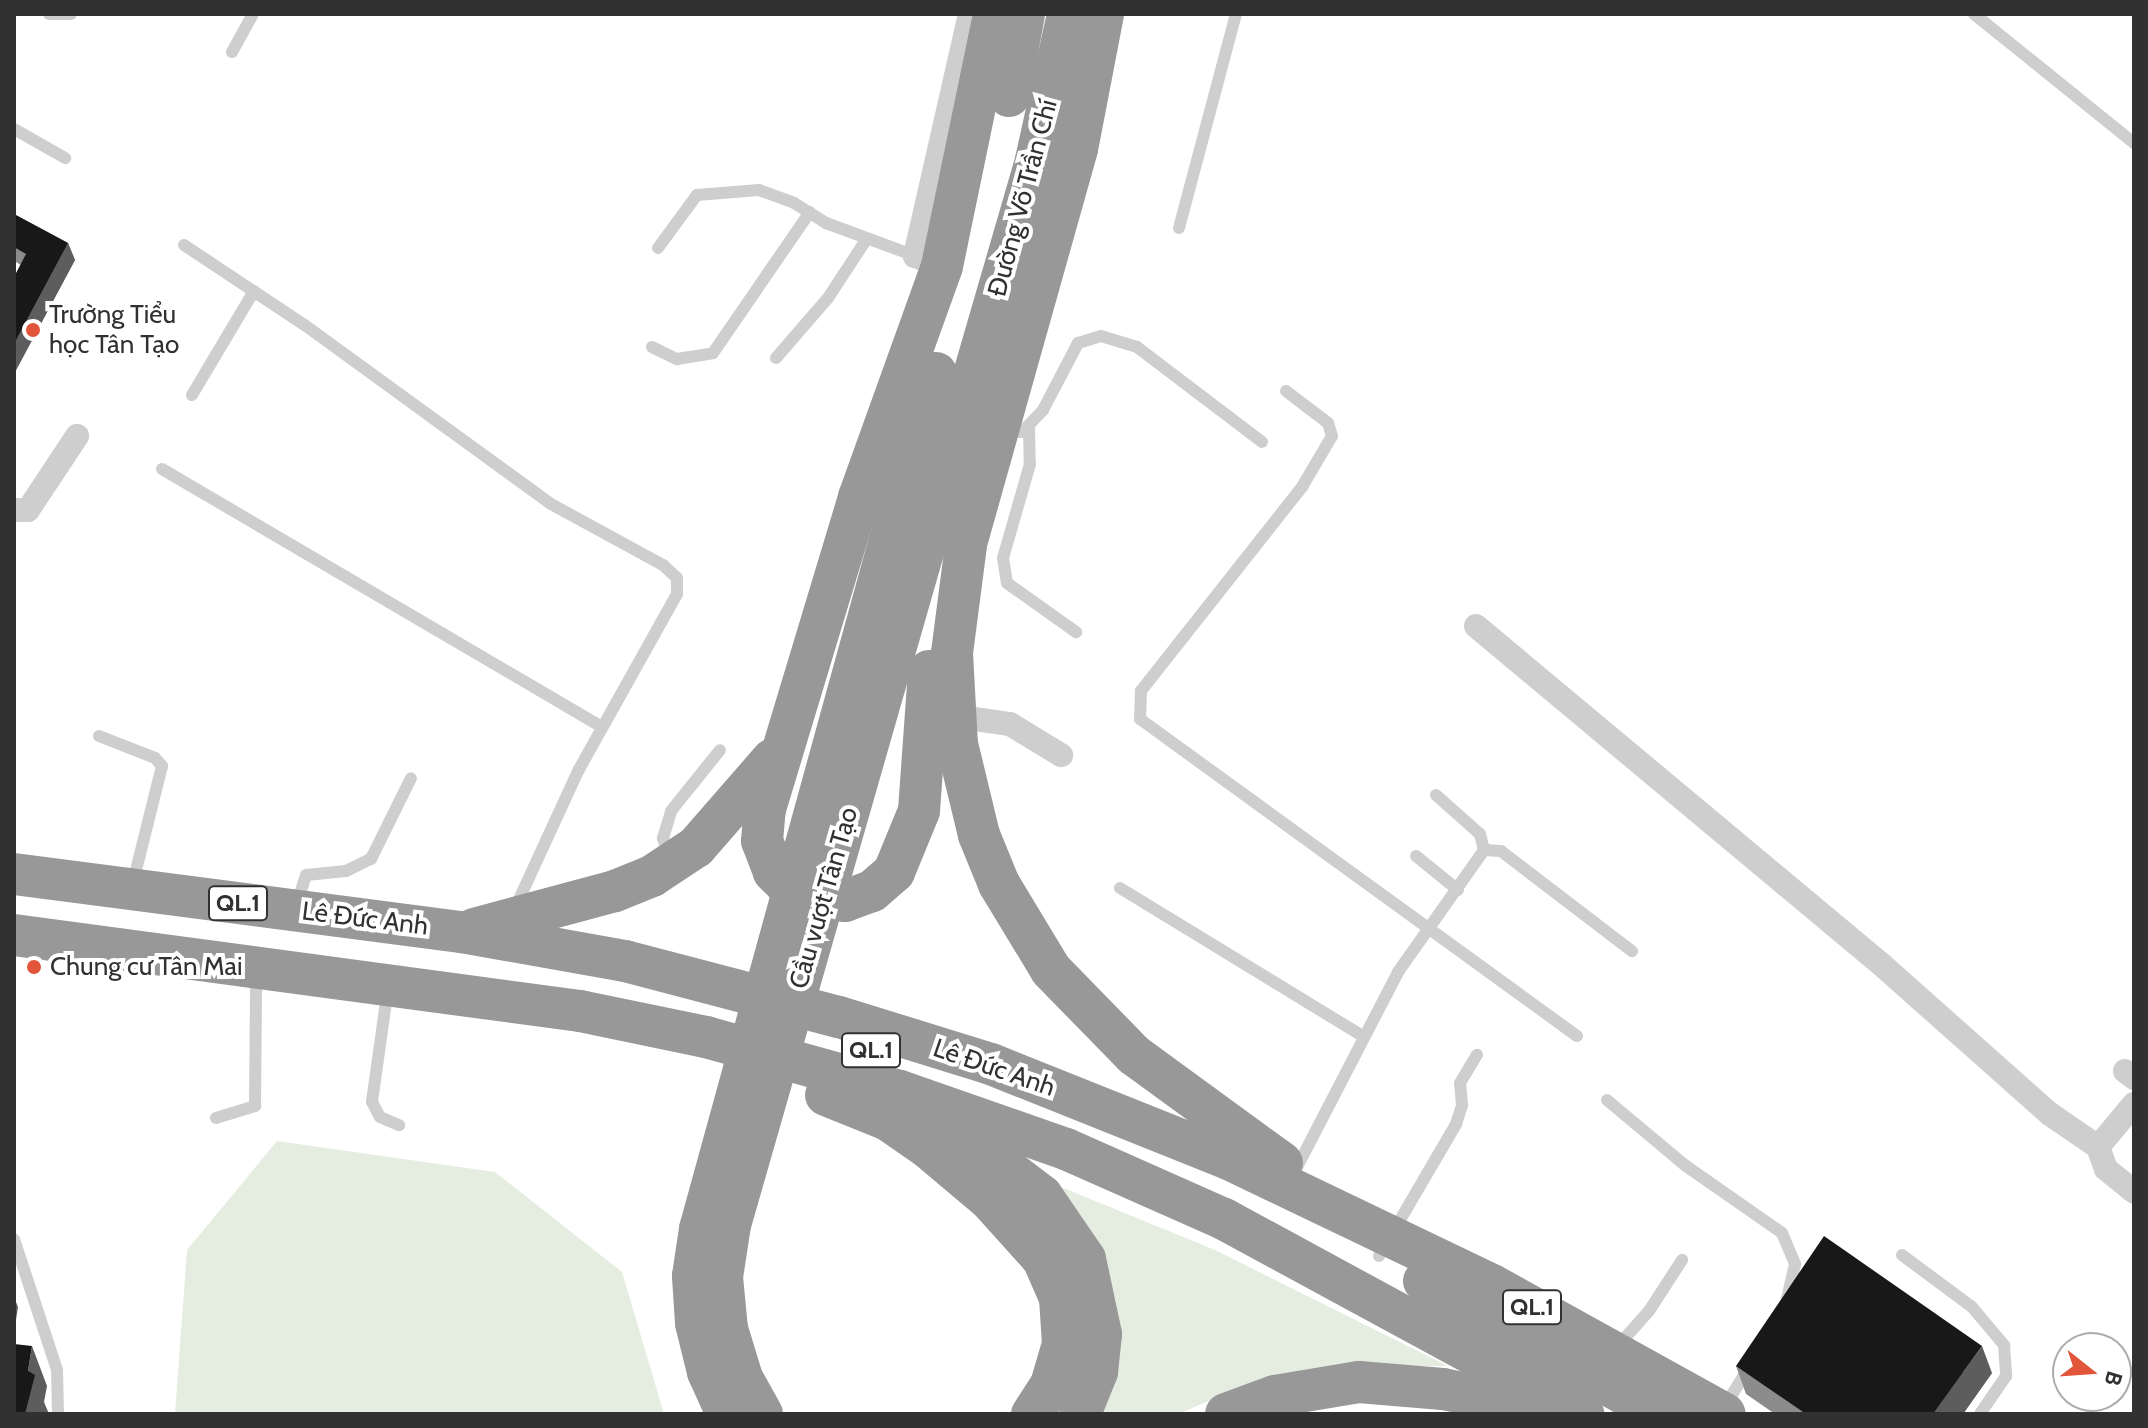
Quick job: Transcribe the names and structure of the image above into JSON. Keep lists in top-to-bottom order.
{
  "streets": {
    "highway": [
      "Đường Võ Trần Chí",
      "Cầu vượt Tân Tạo",
      "QL.1",
      "Lê Đức Anh"
    ]
  },
  "crossings": [
    ["Đường Võ Trần Chí", "Cầu vượt Tân Tạo"]
  ],
  "places": ["Trường Tiểu học Tân Tạo", "Chung cư Tân Mai"],
  "north": "right"
}
